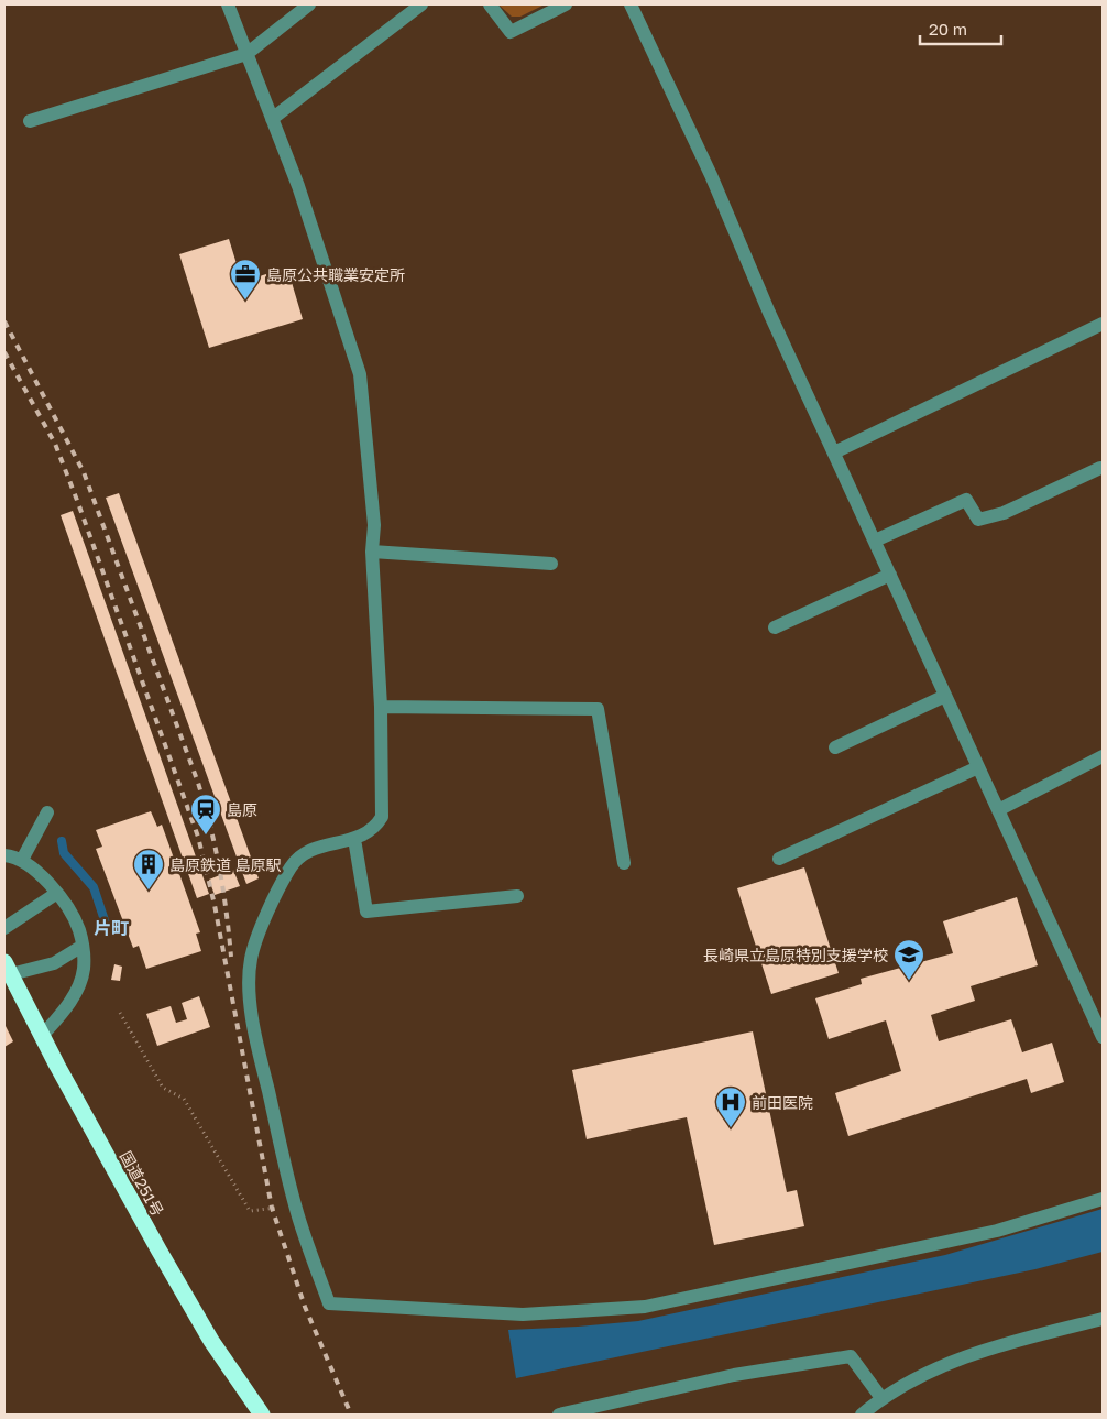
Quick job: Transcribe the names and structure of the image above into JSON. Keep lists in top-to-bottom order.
{
  "streets": {
    "highway": ["国道251号"]
  },
  "districts": ["片町"],
  "places": {
    "office": ["島原公共職業安定所"],
    "station": ["島原"],
    "building": ["島原鉄道 島原駅"],
    "school or university": ["長崎県立島原特別支援学校"],
    "hospital": ["前田医院"]
  },
  "scale_bar": "20 m"
}
